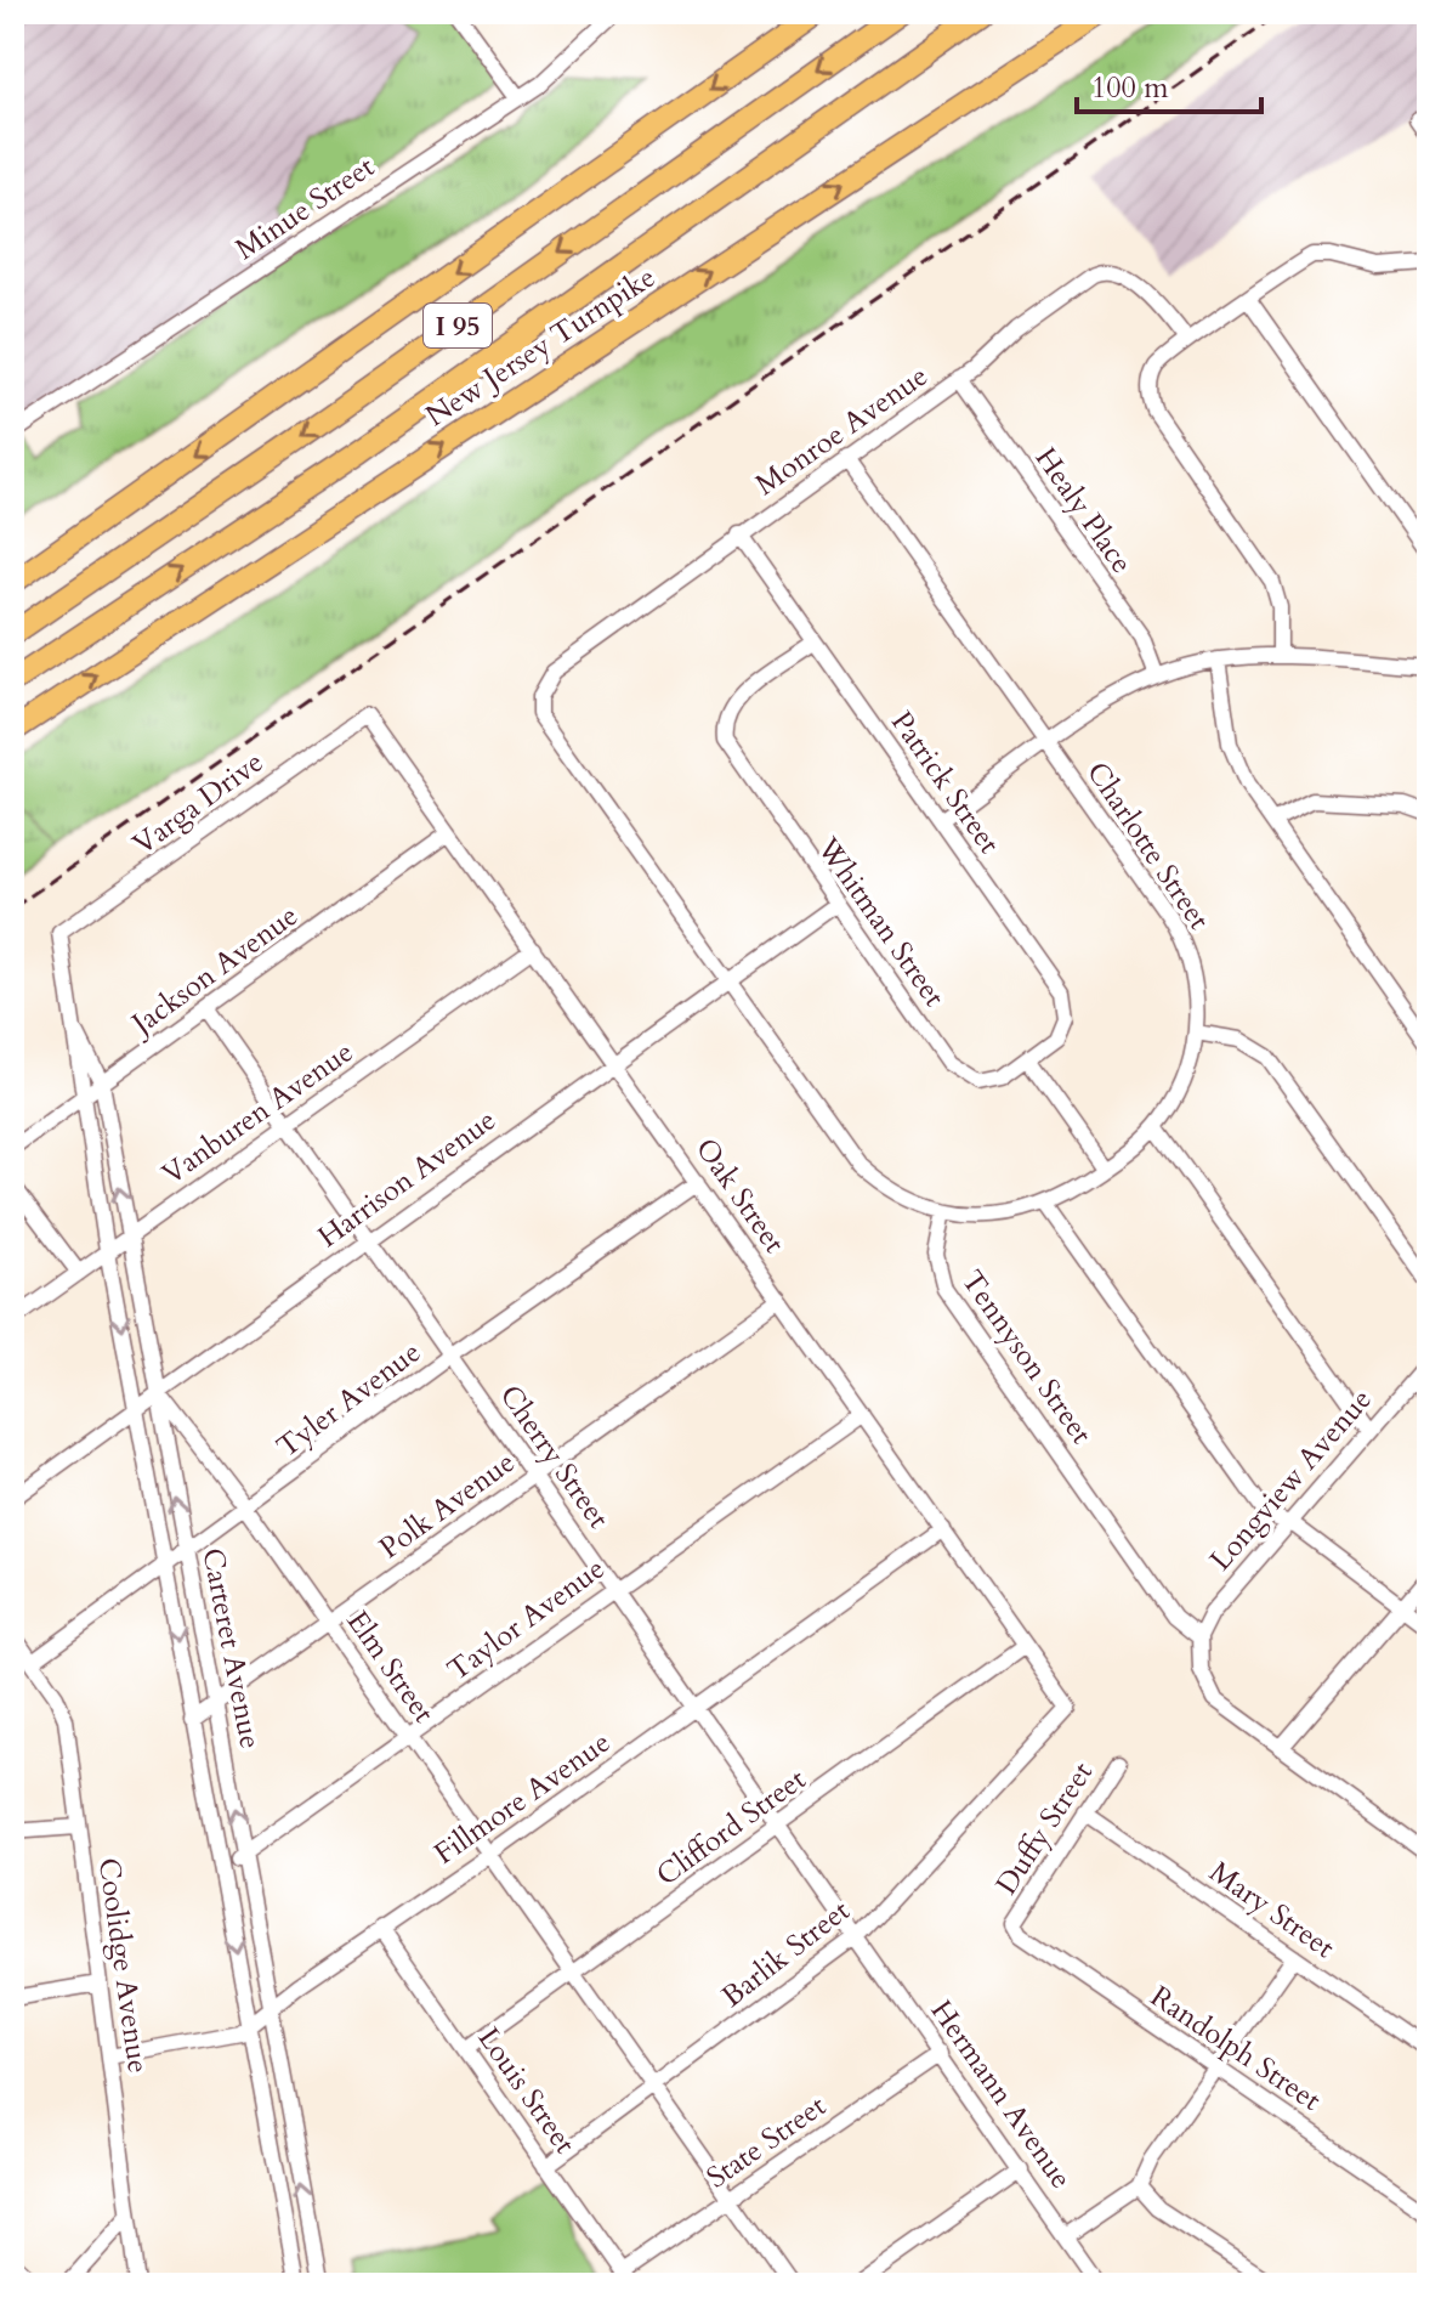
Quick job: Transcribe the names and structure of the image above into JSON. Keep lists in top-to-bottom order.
{
  "streets": {
    "highway": ["I 95", "New Jersey Turnpike"],
    "street": [
      "Minue Street",
      "Monroe Avenue",
      "Healy Place",
      "Patrick Street",
      "Varga Drive",
      "Charlotte Street",
      "Whitman Street",
      "Jackson Avenue",
      "Vanburen Avenue",
      "Harrison Avenue",
      "Oak Street",
      "Tennyson Street",
      "Tyler Avenue",
      "Cherry Street",
      "Longview Avenue",
      "Polk Avenue",
      "Taylor Avenue",
      "Carteret Avenue",
      "Elm Street",
      "Fillmore Avenue",
      "Clifford Street",
      "Duffy Street",
      "Mary Street",
      "Barlik Street",
      "Coolidge Avenue",
      "Randolph Street",
      "Louis Street",
      "Hermann Avenue",
      "State Street"
    ]
  },
  "crossings": [
    ["Monroe Avenue", "Healy Place"],
    ["Monroe Avenue", "Patrick Street"],
    ["Monroe Avenue", "Charlotte Street"],
    ["Monroe Avenue", "Harrison Avenue"],
    ["Patrick Street", "Whitman Street"],
    ["Varga Drive", "Oak Street"],
    ["Varga Drive", "Carteret Avenue"],
    ["Whitman Street", "Harrison Avenue"],
    ["Jackson Avenue", "Oak Street"],
    ["Jackson Avenue", "Cherry Street"],
    ["Jackson Avenue", "Carteret Avenue"],
    ["Vanburen Avenue", "Oak Street"],
    ["Vanburen Avenue", "Cherry Street"],
    ["Vanburen Avenue", "Carteret Avenue"],
    ["Harrison Avenue", "Oak Street"],
    ["Harrison Avenue", "Cherry Street"],
    ["Harrison Avenue", "Carteret Avenue"],
    ["Harrison Avenue", "Elm Street"],
    ["Oak Street", "Tyler Avenue"],
    ["Oak Street", "Polk Avenue"],
    ["Oak Street", "Taylor Avenue"],
    ["Oak Street", "Fillmore Avenue"],
    ["Oak Street", "Clifford Street"],
    ["Oak Street", "Barlik Street"],
    ["Tennyson Street", "Longview Avenue"],
    ["Tyler Avenue", "Cherry Street"],
    ["Tyler Avenue", "Carteret Avenue"],
    ["Tyler Avenue", "Elm Street"],
    ["Tyler Avenue", "Coolidge Avenue"],
    ["Cherry Street", "Polk Avenue"],
    ["Cherry Street", "Taylor Avenue"],
    ["Cherry Street", "Fillmore Avenue"],
    ["Cherry Street", "Clifford Street"],
    ["Cherry Street", "Barlik Street"],
    ["Cherry Street", "Hermann Avenue"],
    ["Polk Avenue", "Carteret Avenue"],
    ["Polk Avenue", "Elm Street"],
    ["Taylor Avenue", "Carteret Avenue"],
    ["Taylor Avenue", "Elm Street"],
    ["Carteret Avenue", "Elm Street"],
    ["Carteret Avenue", "Fillmore Avenue"],
    ["Elm Street", "Fillmore Avenue"],
    ["Elm Street", "Clifford Street"],
    ["Elm Street", "Barlik Street"],
    ["Elm Street", "State Street"],
    ["Fillmore Avenue", "Coolidge Avenue"],
    ["Fillmore Avenue", "Louis Street"],
    ["Clifford Street", "Louis Street"],
    ["Duffy Street", "Mary Street"],
    ["Duffy Street", "Randolph Street"],
    ["Barlik Street", "Louis Street"],
    ["Barlik Street", "Hermann Avenue"],
    ["Louis Street", "State Street"],
    ["Hermann Avenue", "State Street"]
  ],
  "scale_bar": "100 m"
}
